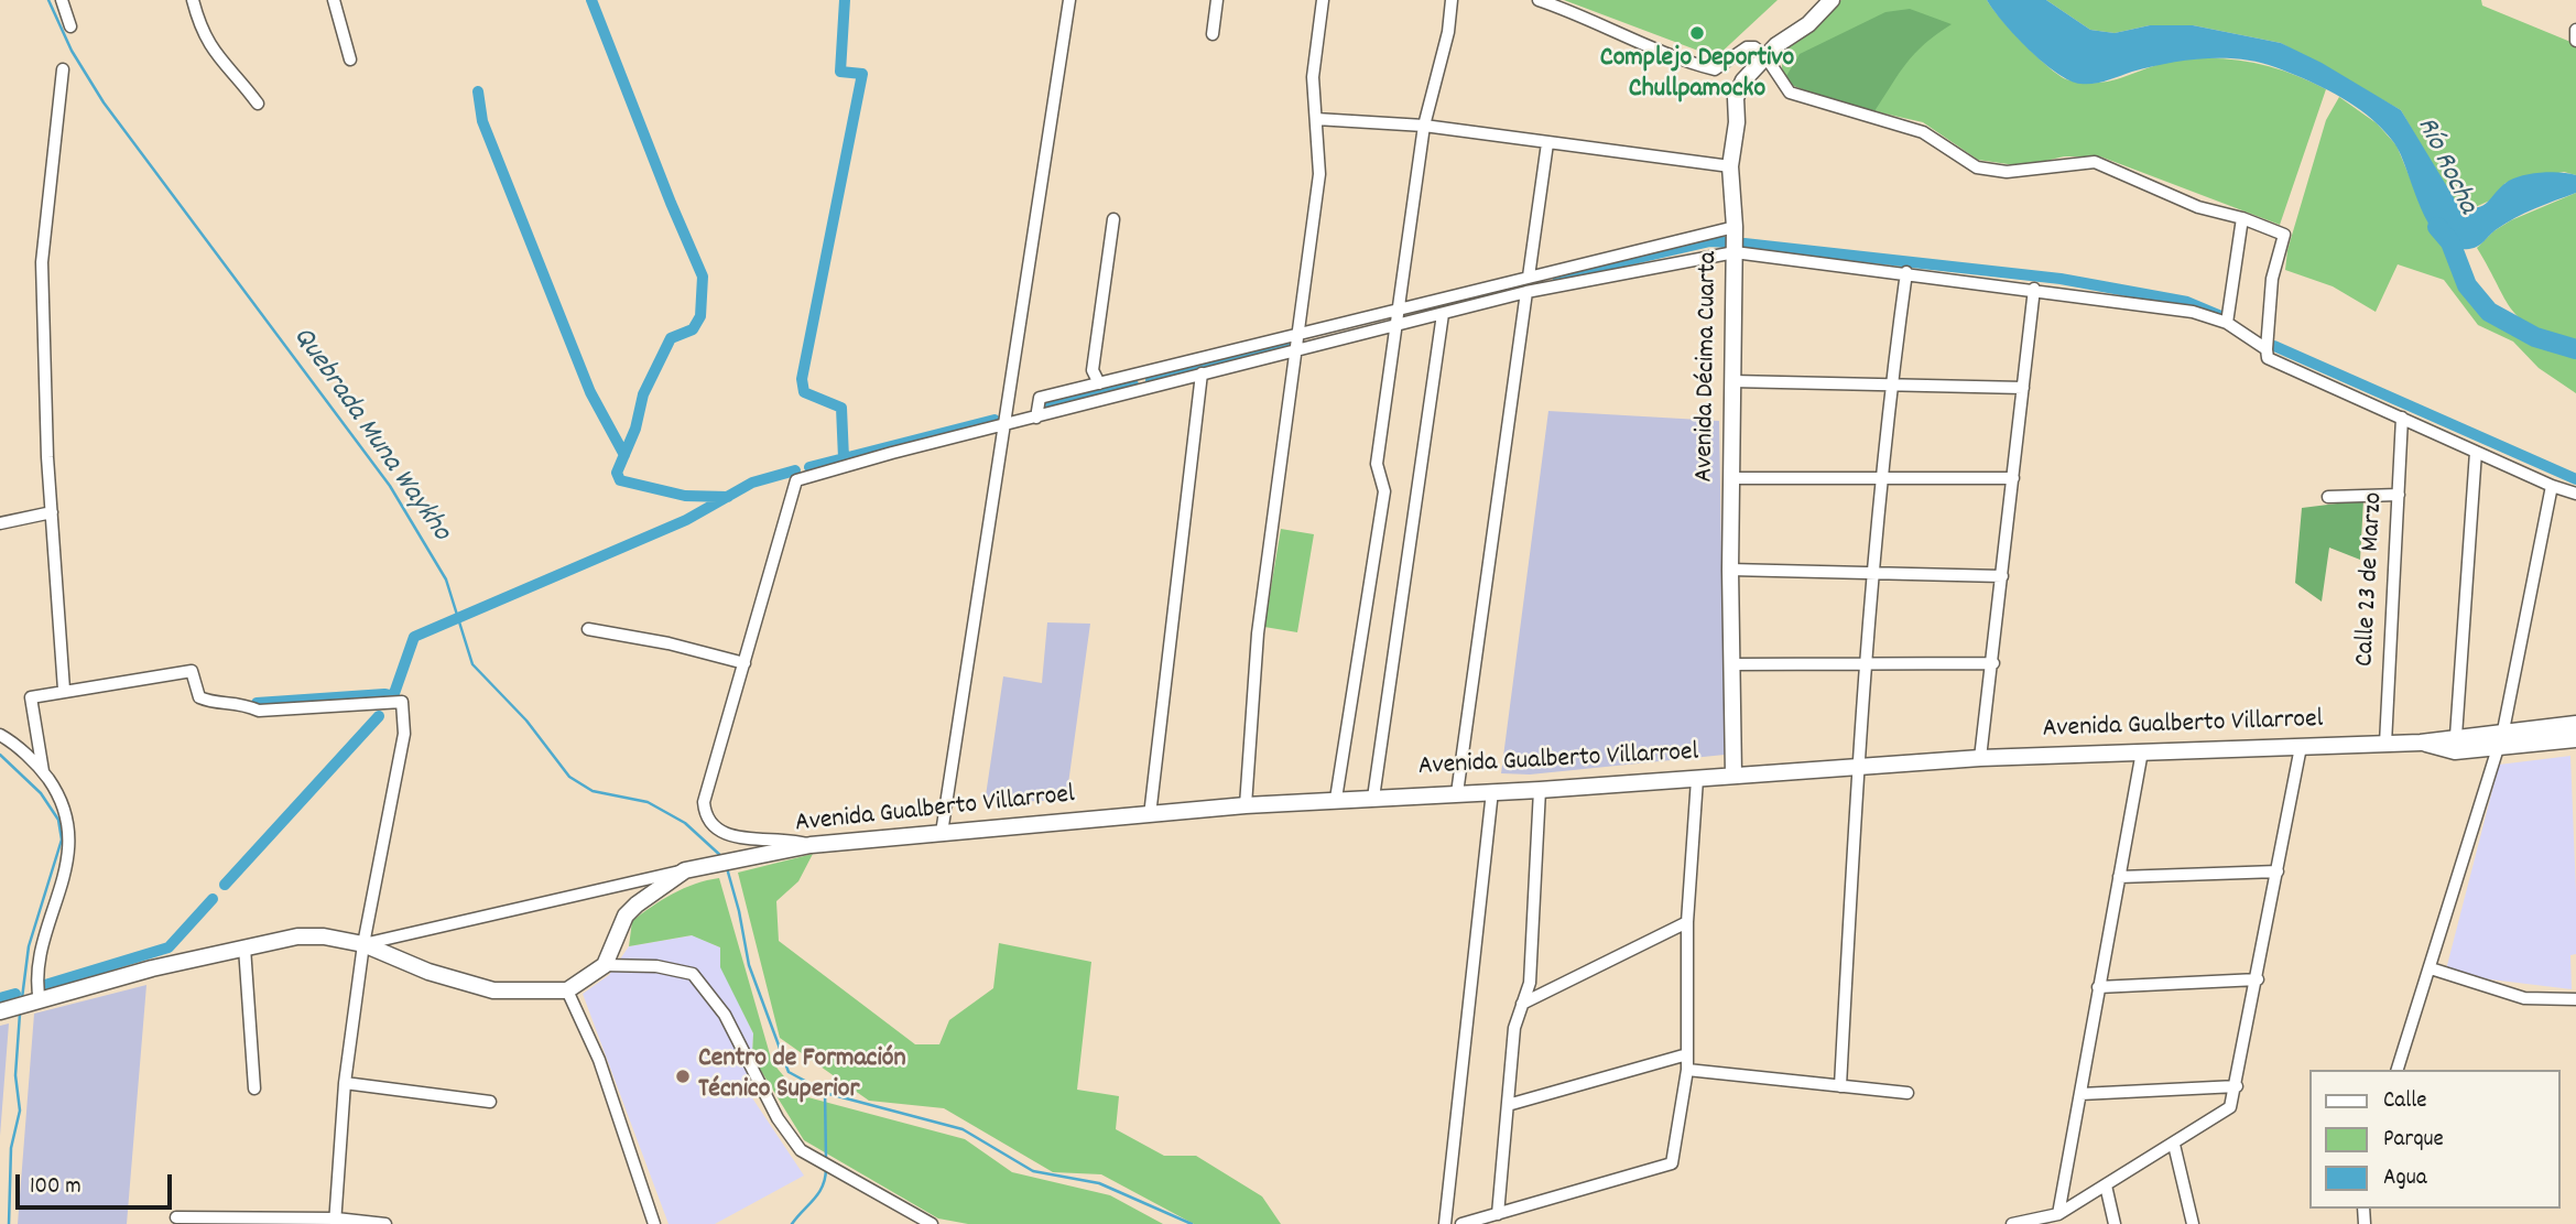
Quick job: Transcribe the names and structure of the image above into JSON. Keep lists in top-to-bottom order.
{
  "streets": {
    "main road": ["Avenida Décima Cuarta", "Avenida Gualberto Villarroel"],
    "street": ["Calle 23 de Marzo"]
  },
  "crossings": [
    ["Avenida Décima Cuarta", "Avenida Gualberto Villarroel"],
    ["Calle 23 de Marzo", "Avenida Gualberto Villarroel"]
  ],
  "water": ["Río Rocha", "Quebrada Muna Waykho"],
  "places": ["Complejo Deportivo Chullpamocko", "Centro de Formación Técnico Superior"],
  "legend": ["Calle", "Parque", "Agua"],
  "scale_bar": "100 m"
}
